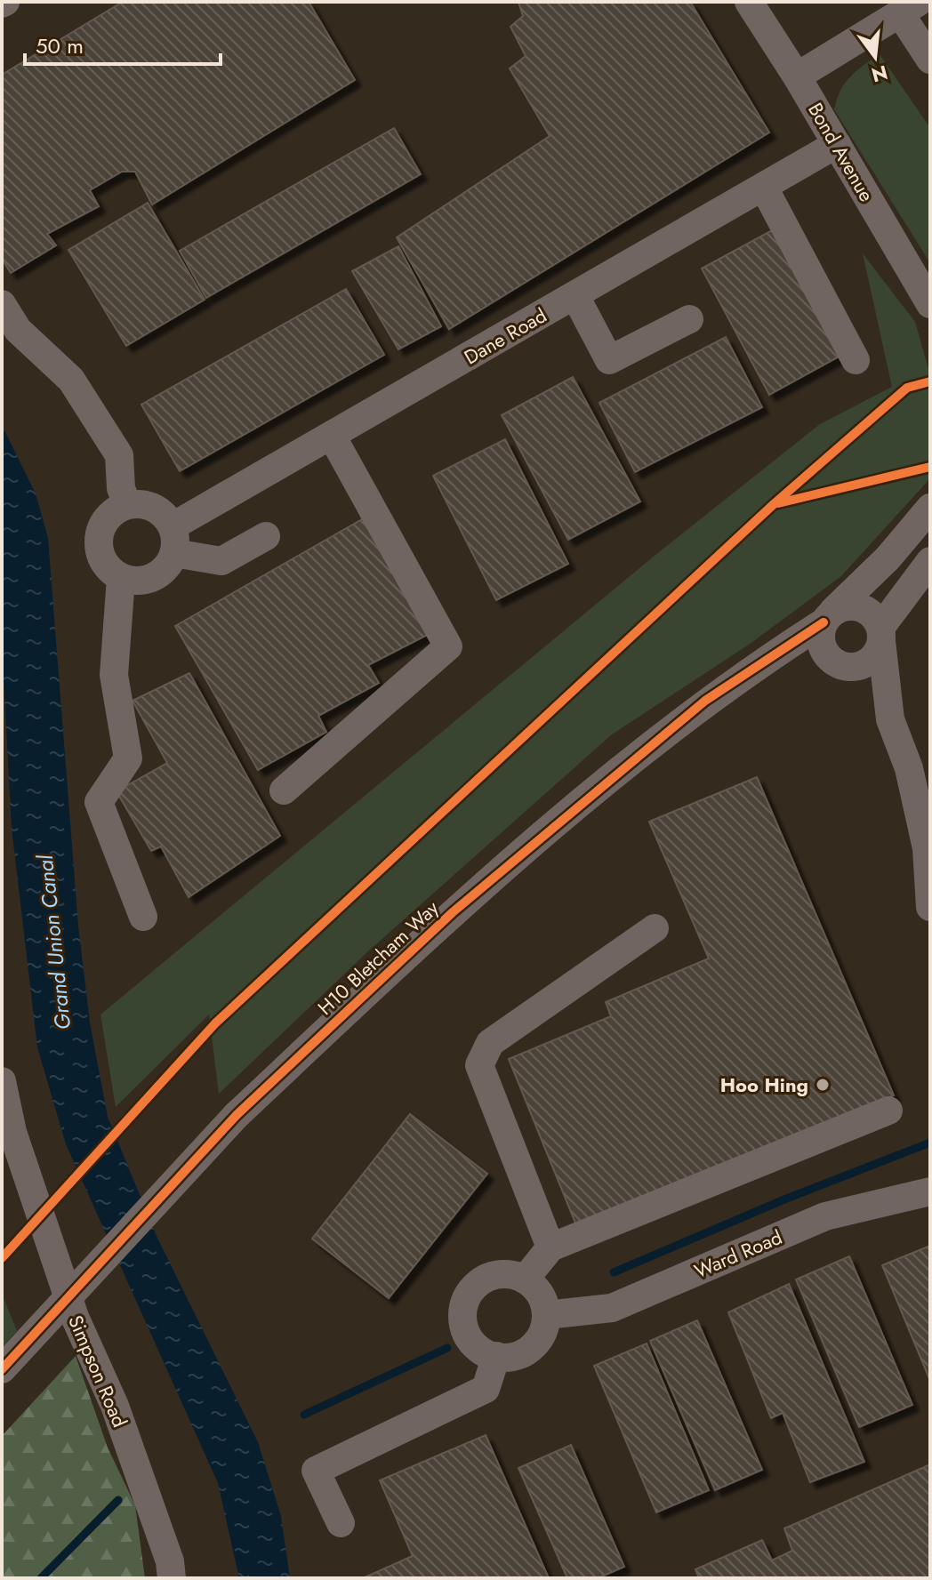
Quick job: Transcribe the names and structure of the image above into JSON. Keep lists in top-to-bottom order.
{
  "streets": {
    "street": [
      "Bond Avenue",
      "Dane Road",
      "H10 Bletcham Way",
      "Ward Road",
      "Simpson Road"
    ]
  },
  "crossings": [
    ["Bond Avenue", "Dane Road"]
  ],
  "water": ["Grand Union Canal"],
  "places": ["Hoo Hing"],
  "scale_bar": "50 m",
  "north": "bottom"
}
